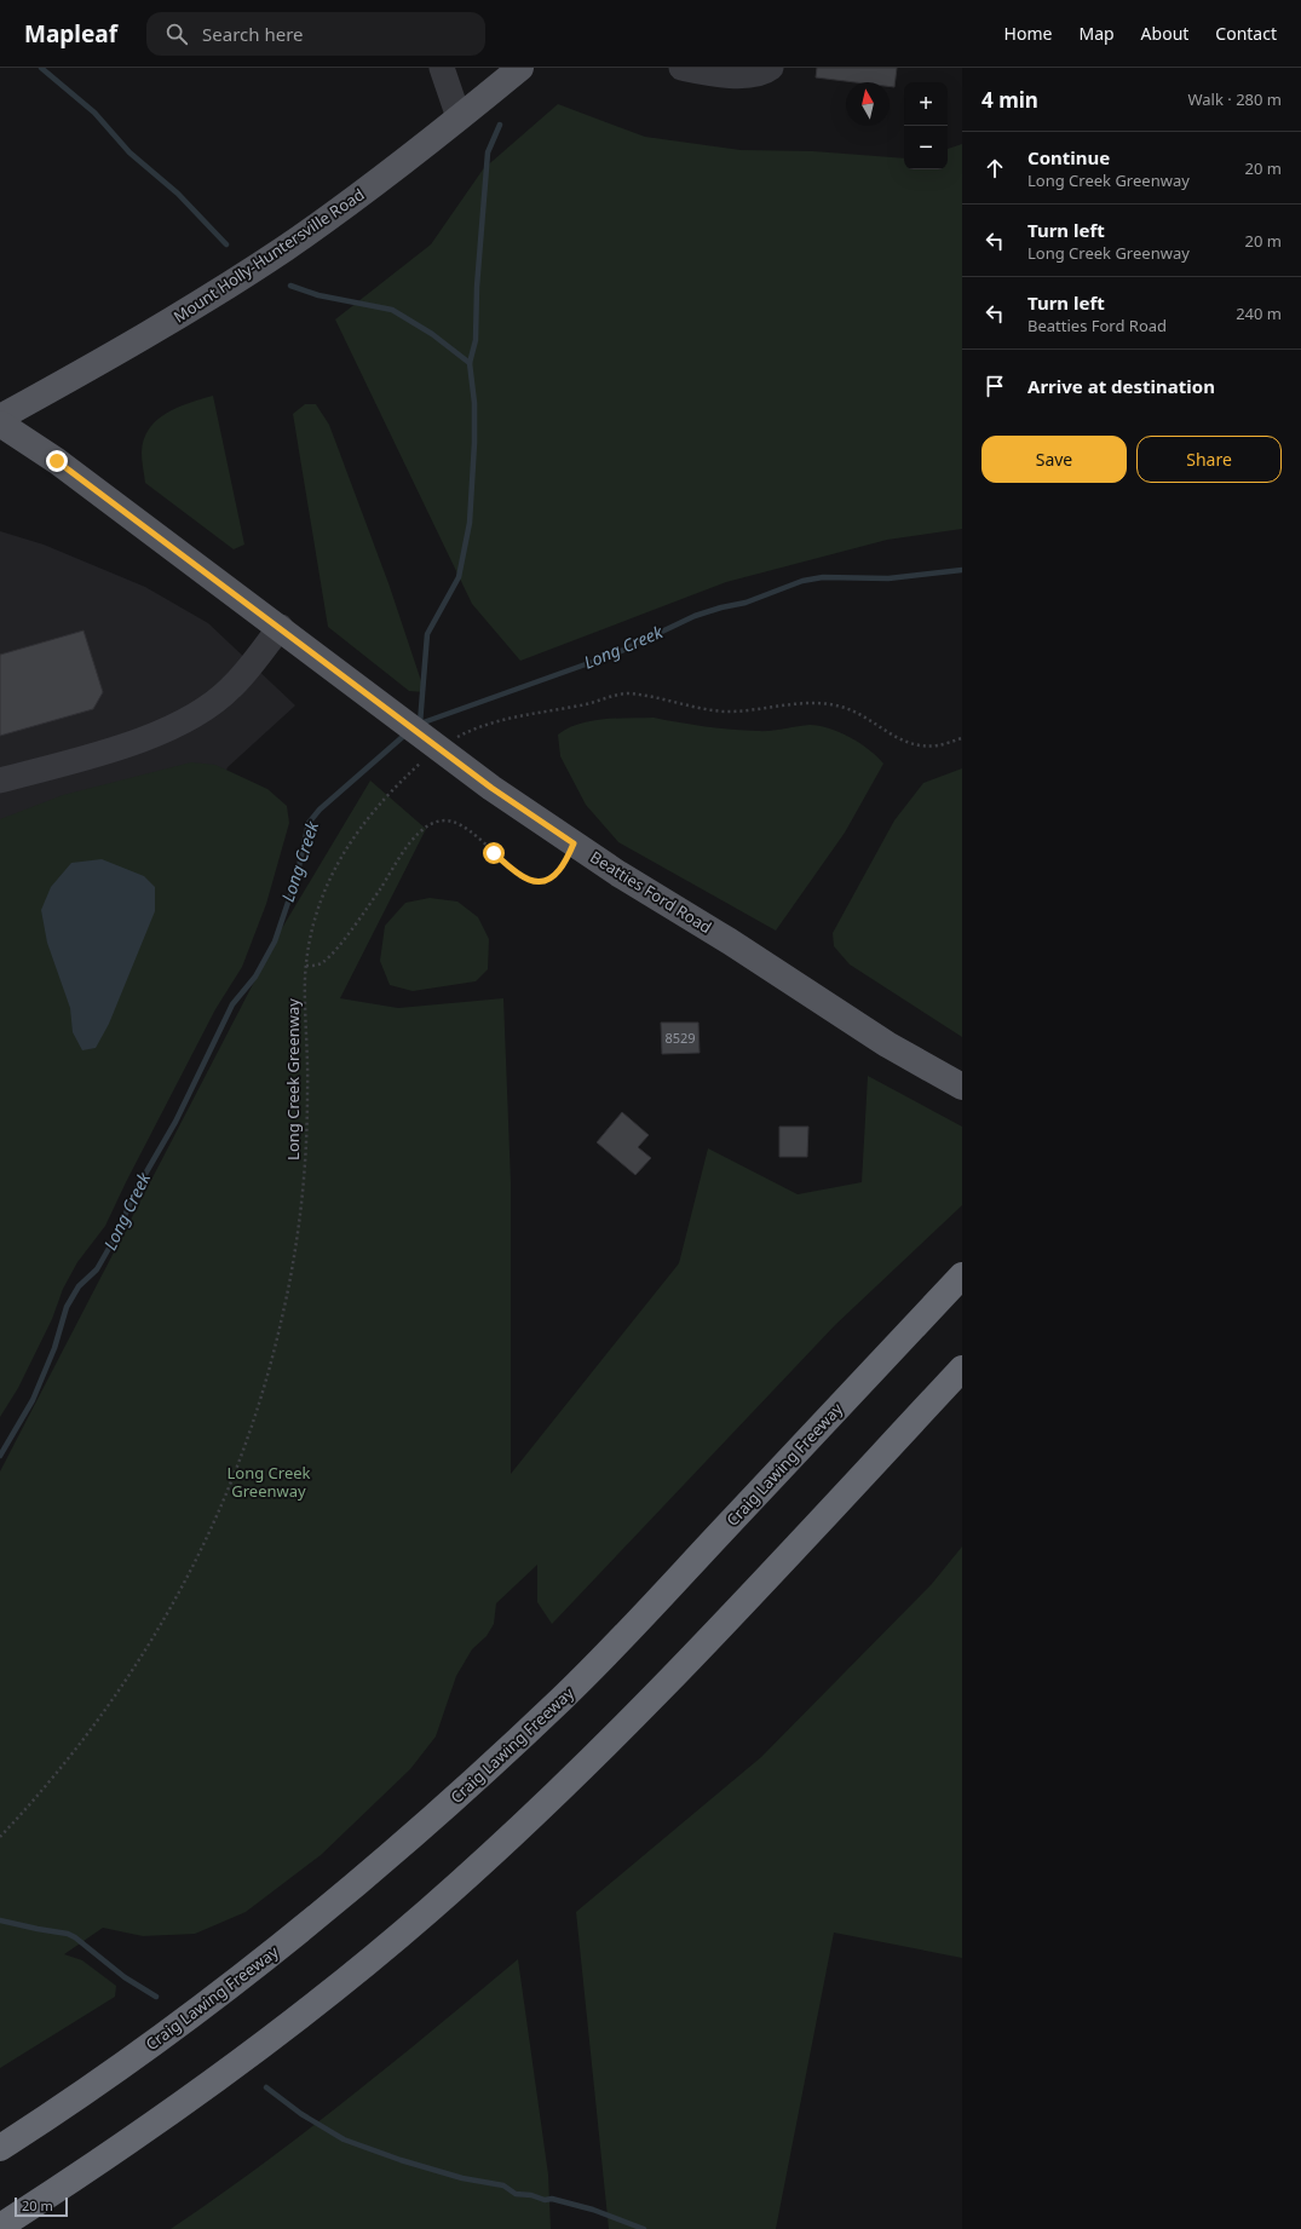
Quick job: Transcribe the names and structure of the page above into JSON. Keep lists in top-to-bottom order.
{
  "streets": {
    "highway": ["Craig Lawing Freeway"],
    "main road": ["Mount Holly-Huntersville Road", "Beatties Ford Road"],
    "path": ["Long Creek Greenway"]
  },
  "water": ["Long Creek"],
  "parks": ["Long Creek Greenway"],
  "house_numbers": ["8529"],
  "scale_bar": "20 m",
  "north": "top",
  "page": {
    "header": "Mapleaf",
    "search": "Search here",
    "nav": [
      "Home",
      "Map",
      "About",
      "Contact"
    ],
    "heading": ["4 min", "Walk · 280 m"],
    "map_buttons": ["+", "−"],
    "list": [
      ["Continue", "Long Creek Greenway", "20 m"],
      ["Turn left", "Long Creek Greenway", "20 m"],
      ["Turn left", "Beatties Ford Road", "240 m"],
      "Arrive at destination"
    ],
    "buttons": ["Save", "Share"],
    "scale": "20 m"
  }
}
